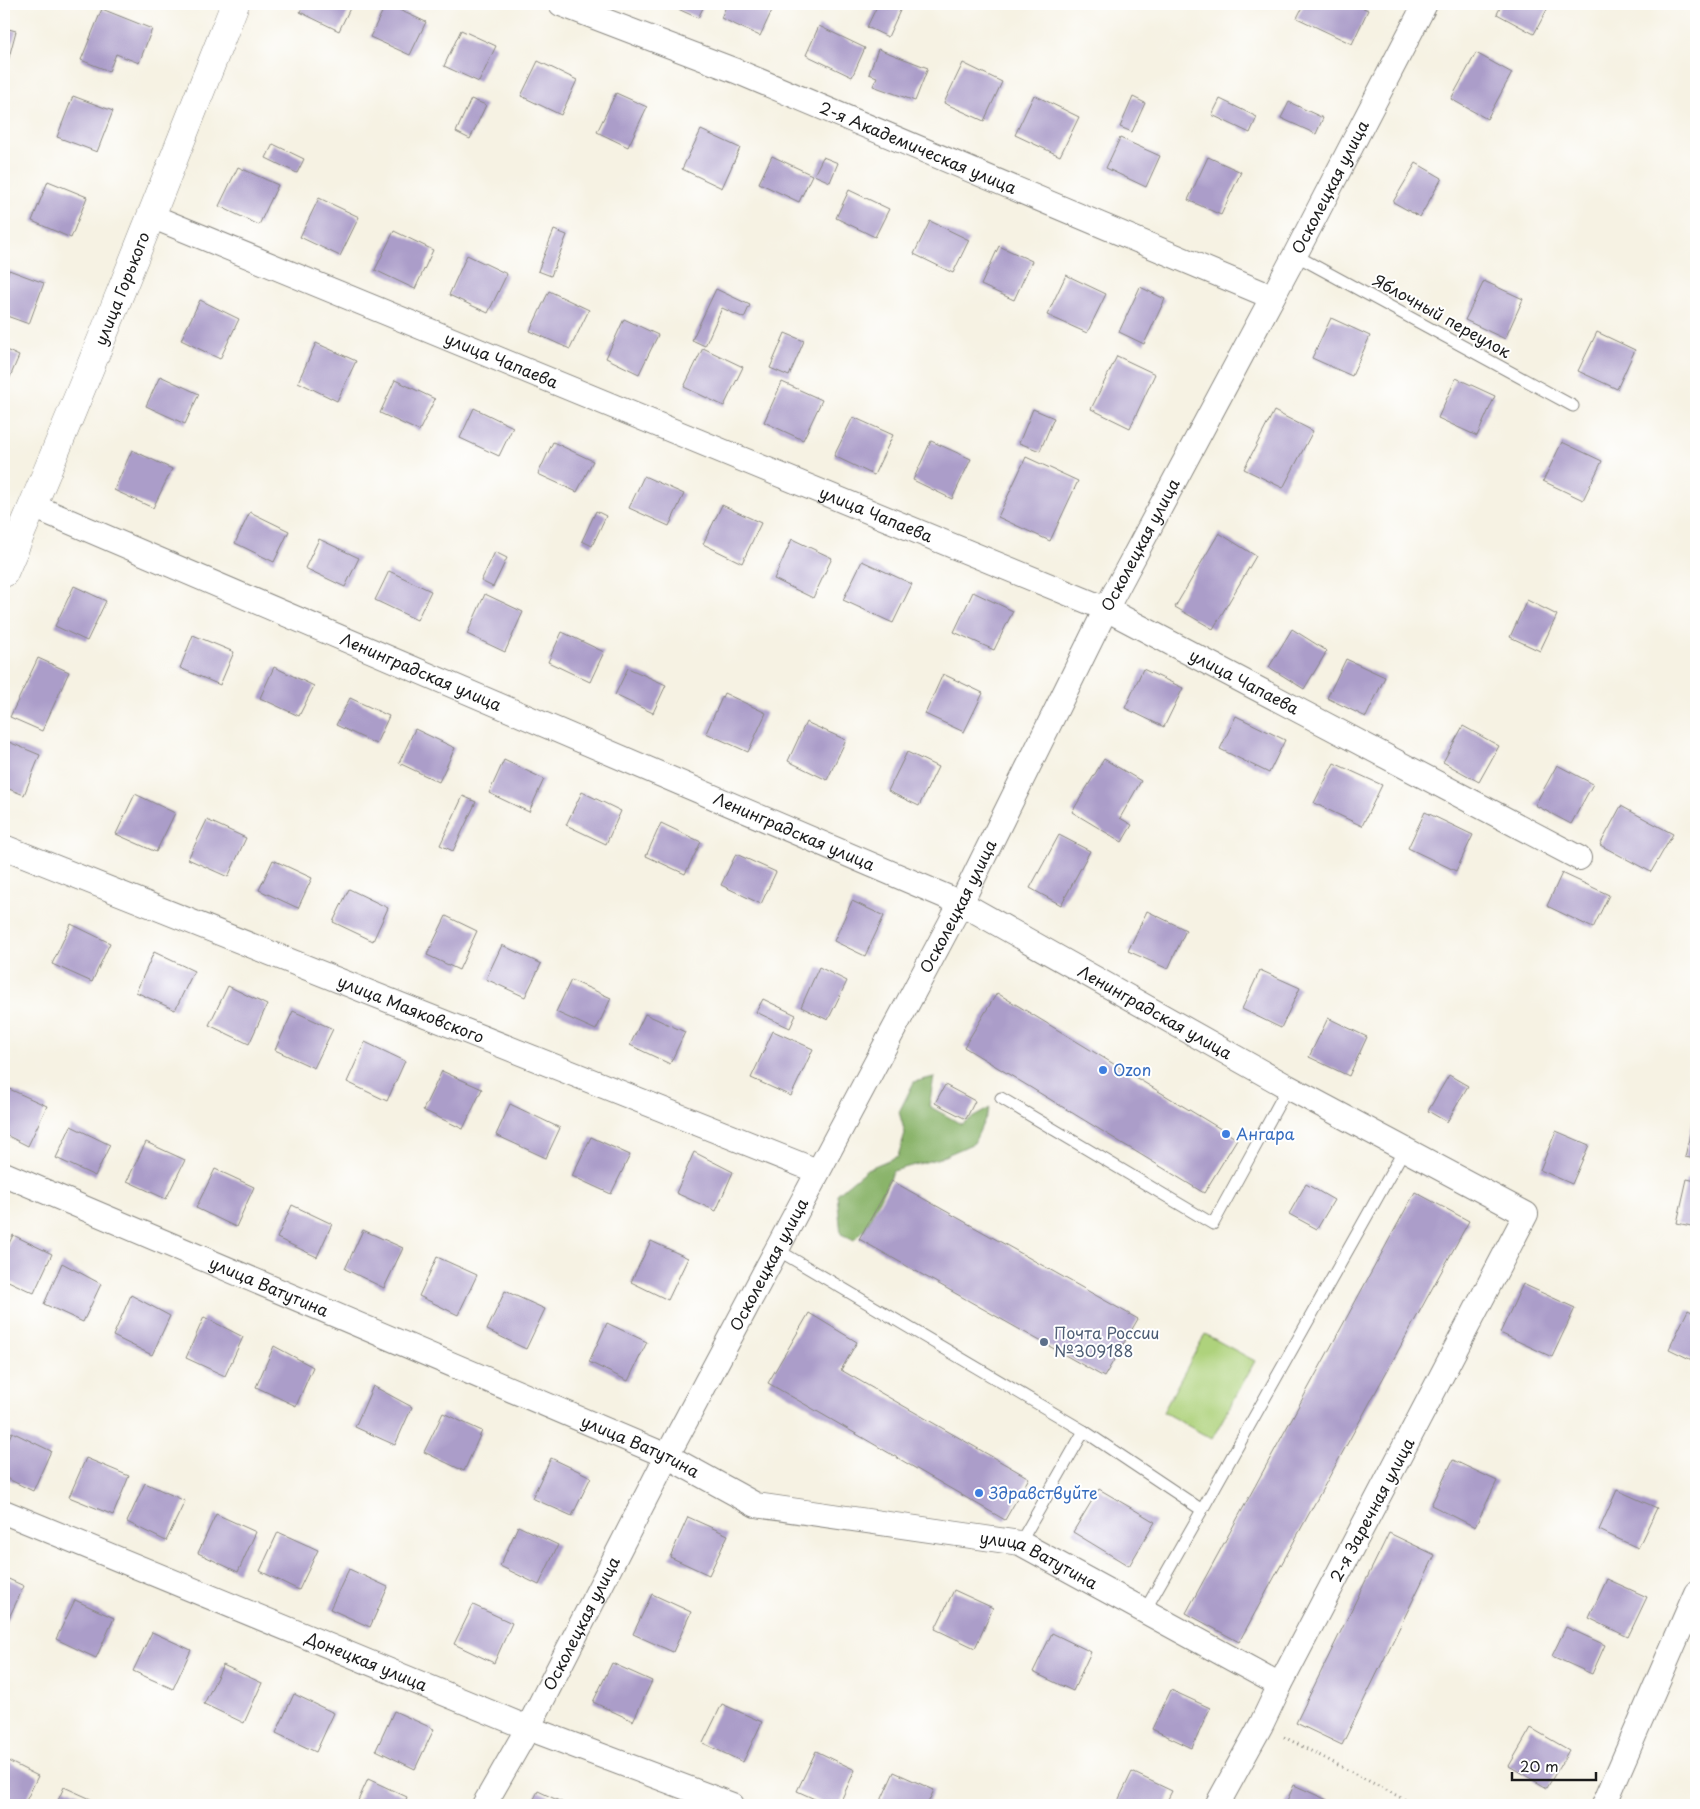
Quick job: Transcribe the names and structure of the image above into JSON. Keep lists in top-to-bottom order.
{
  "streets": {
    "street": [
      "2-я Академическая улица",
      "Осколецкая улица",
      "улица Горького",
      "улица Чапаева",
      "Ленинградская улица",
      "улица Маяковского",
      "улица Ватутина",
      "2-я Заречная улица",
      "Донецкая улица"
    ],
    "lane": ["Яблочный переулок"]
  },
  "crossings": [
    ["2-я Академическая улица", "Осколецкая улица"],
    ["Осколецкая улица", "Яблочный переулок"],
    ["Осколецкая улица", "улица Чапаева"],
    ["Осколецкая улица", "Ленинградская улица"],
    ["Осколецкая улица", "улица Маяковского"],
    ["Осколецкая улица", "улица Ватутина"],
    ["Осколецкая улица", "Донецкая улица"],
    ["улица Горького", "улица Чапаева"],
    ["улица Горького", "Ленинградская улица"],
    ["Ленинградская улица", "2-я Заречная улица"],
    ["улица Ватутина", "2-я Заречная улица"]
  ],
  "places": [
    "Ozon",
    "Ангара",
    "Почта России №309188",
    "Здравствуйте"
  ],
  "scale_bar": "20 m"
}
